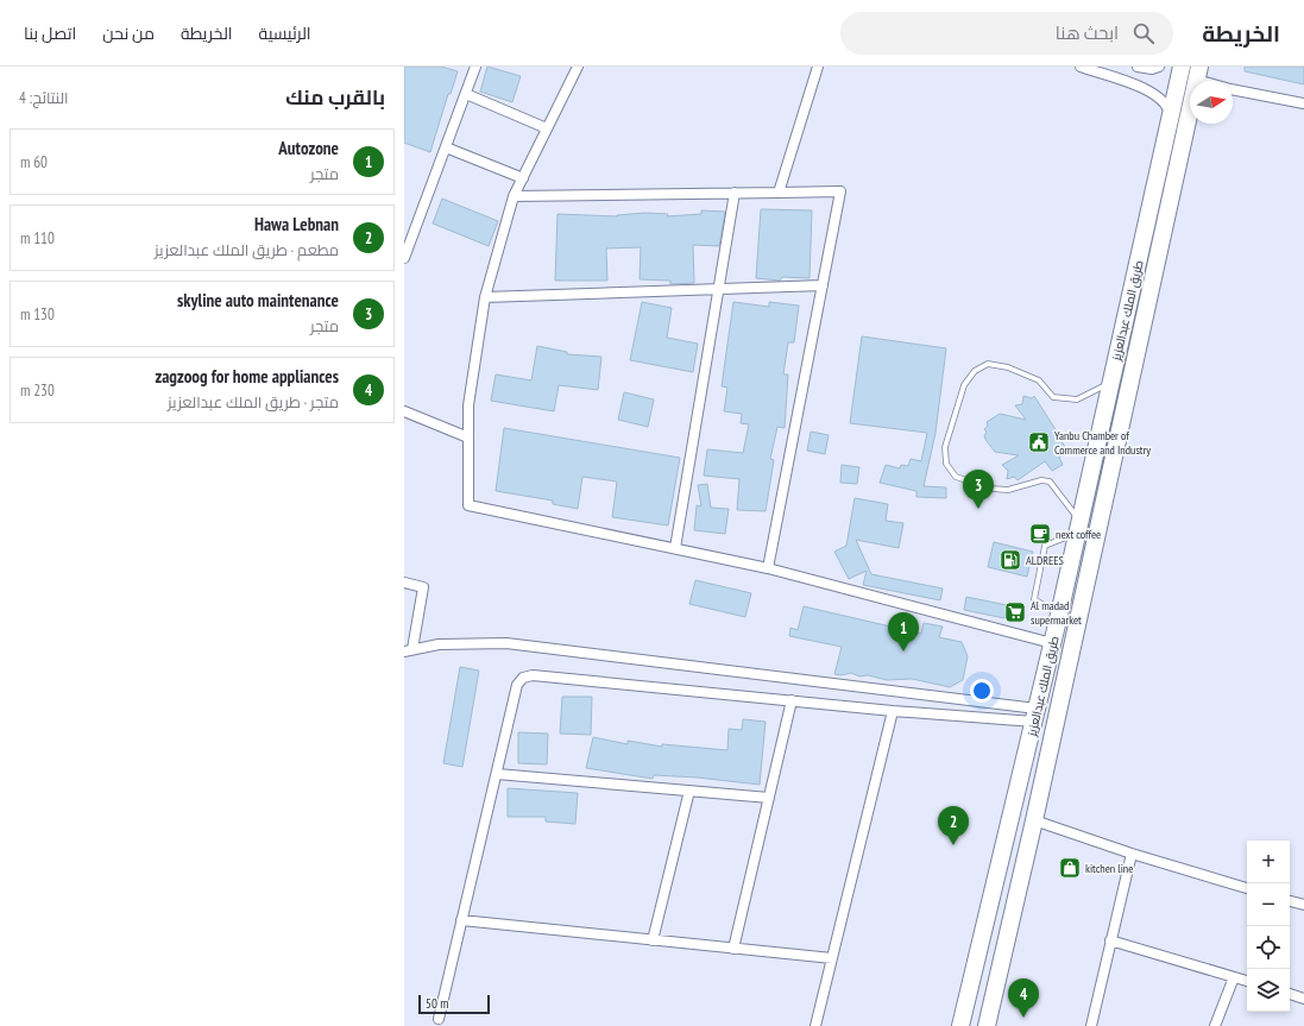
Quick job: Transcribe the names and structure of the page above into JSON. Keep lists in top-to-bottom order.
{
  "streets": {
    "highway": ["طريق الملك عبدالعزيز"]
  },
  "places": {
    "public building": ["Yanbu Chamber of Commerce and Industry"],
    "cafe": ["next coffee"],
    "fuel station": ["ALDREES"],
    "supermarket": ["Al madad supermarket"],
    "shop": ["kitchen line"]
  },
  "scale_bar": "50 m",
  "north": "right",
  "page": {
    "header": "الخريطة",
    "search": "ابحث هنا",
    "nav": [
      "الرئيسية",
      "الخريطة",
      "من نحن",
      "اتصل بنا"
    ],
    "heading": ["بالقرب منك", "النتائج: 4"],
    "list": [
      {
        "mark": "1",
        "name": "Autozone",
        "note": "متجر",
        "value": "60 m"
      },
      {
        "mark": "2",
        "name": "Hawa Lebnan",
        "note": "مطعم · طريق الملك عبدالعزيز",
        "value": "110 m"
      },
      {
        "mark": "3",
        "name": "skyline auto maintenance",
        "note": "متجر",
        "value": "130 m"
      },
      {
        "mark": "4",
        "name": "zagzoog for home appliances",
        "note": "متجر · طريق الملك عبدالعزيز",
        "value": "230 m"
      }
    ],
    "pins": [
      "3",
      "1",
      "2",
      "4"
    ],
    "map_buttons": ["+", "−"],
    "scale": "50 m"
  }
}
